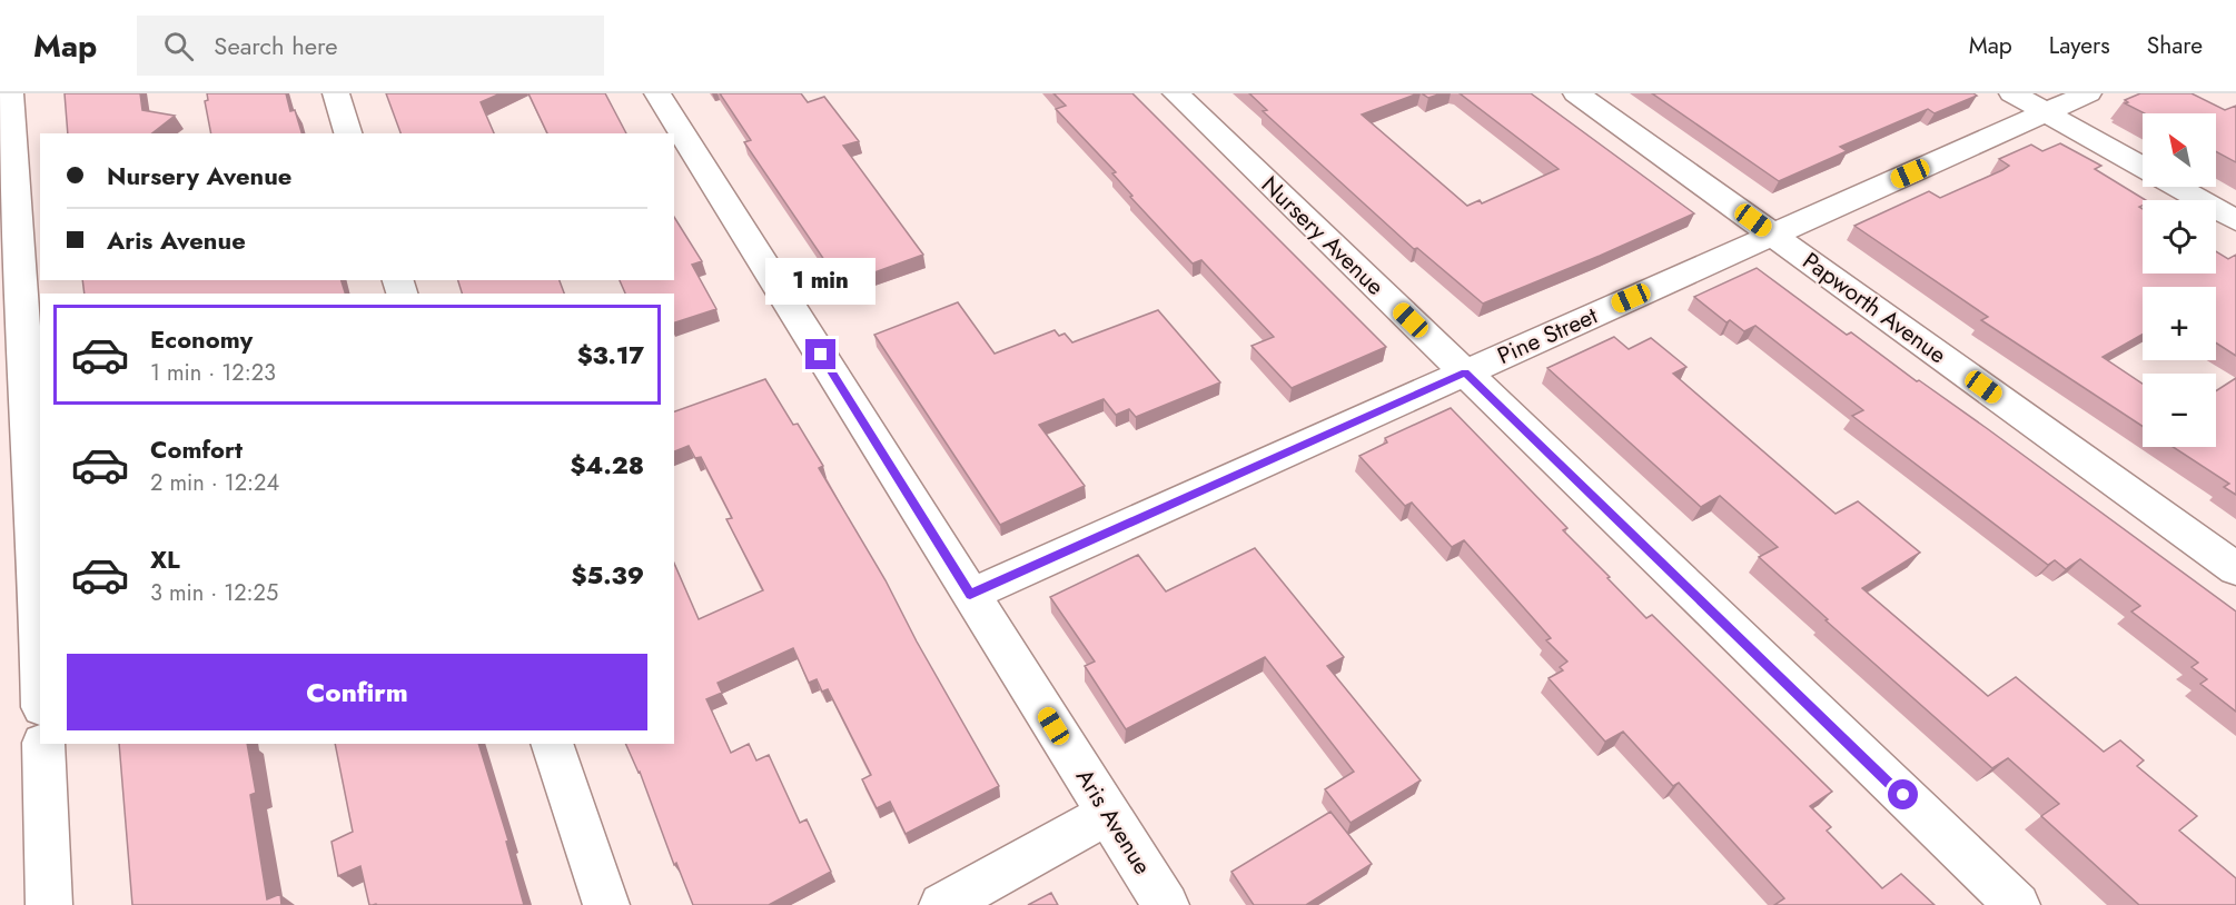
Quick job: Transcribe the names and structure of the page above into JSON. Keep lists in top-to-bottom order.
{
  "streets": {
    "street": [
      "Nursery Avenue",
      "Papworth Avenue",
      "Pine Street",
      "Aris Avenue"
    ]
  },
  "crossings": [
    ["Nursery Avenue", "Pine Street"],
    ["Papworth Avenue", "Pine Street"],
    ["Pine Street", "Aris Avenue"]
  ],
  "north": "top left",
  "page": {
    "header": "Map",
    "search": "Search here",
    "nav": ["Map", "Layers", "Share"],
    "map_buttons": ["+", "−"],
    "banner": ["Nursery Avenue", "Aris Avenue"],
    "bubble": "1 min",
    "list": [
      {
        "name": "Economy",
        "note": "1 min · 12:23",
        "value": "$3.17"
      },
      {
        "name": "Comfort",
        "note": "2 min · 12:24",
        "value": "$4.28"
      },
      {
        "name": "XL",
        "note": "3 min · 12:25",
        "value": "$5.39"
      }
    ],
    "buttons": "Confirm"
  }
}
